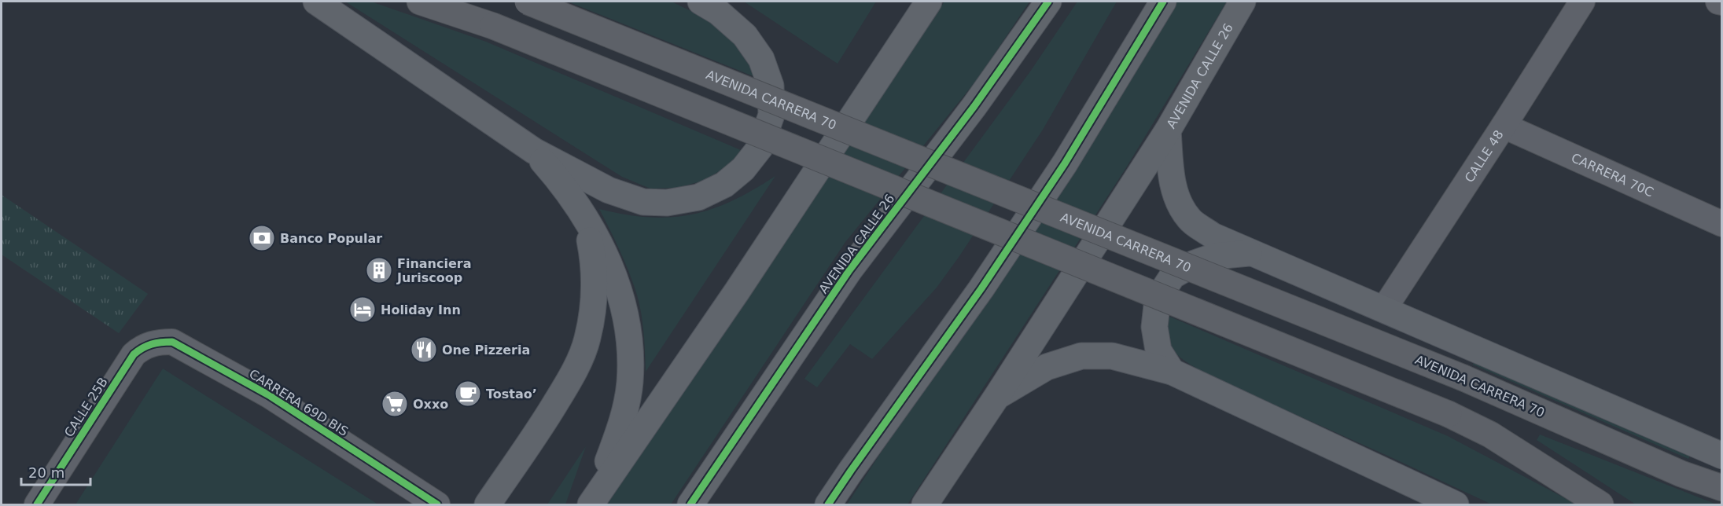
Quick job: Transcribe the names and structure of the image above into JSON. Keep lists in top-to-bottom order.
{
  "streets": {
    "main road": ["AVENIDA CALLE 26", "AVENIDA CARRERA 70"],
    "street": [
      "CALLE 48",
      "CARRERA 70C",
      "CARRERA 69D BIS",
      "CALLE 25B"
    ]
  },
  "crossings": [
    ["CALLE 48", "CARRERA 70C"],
    ["CARRERA 69D BIS", "CALLE 25B"]
  ],
  "places": {
    "bank": ["Banco Popular"],
    "building": ["Financiera Juriscoop"],
    "hotel": ["Holiday Inn"],
    "restaurant": ["One Pizzeria"],
    "cafe": ["Tostao’"],
    "supermarket": ["Oxxo"]
  },
  "scale_bar": "20 m"
}
